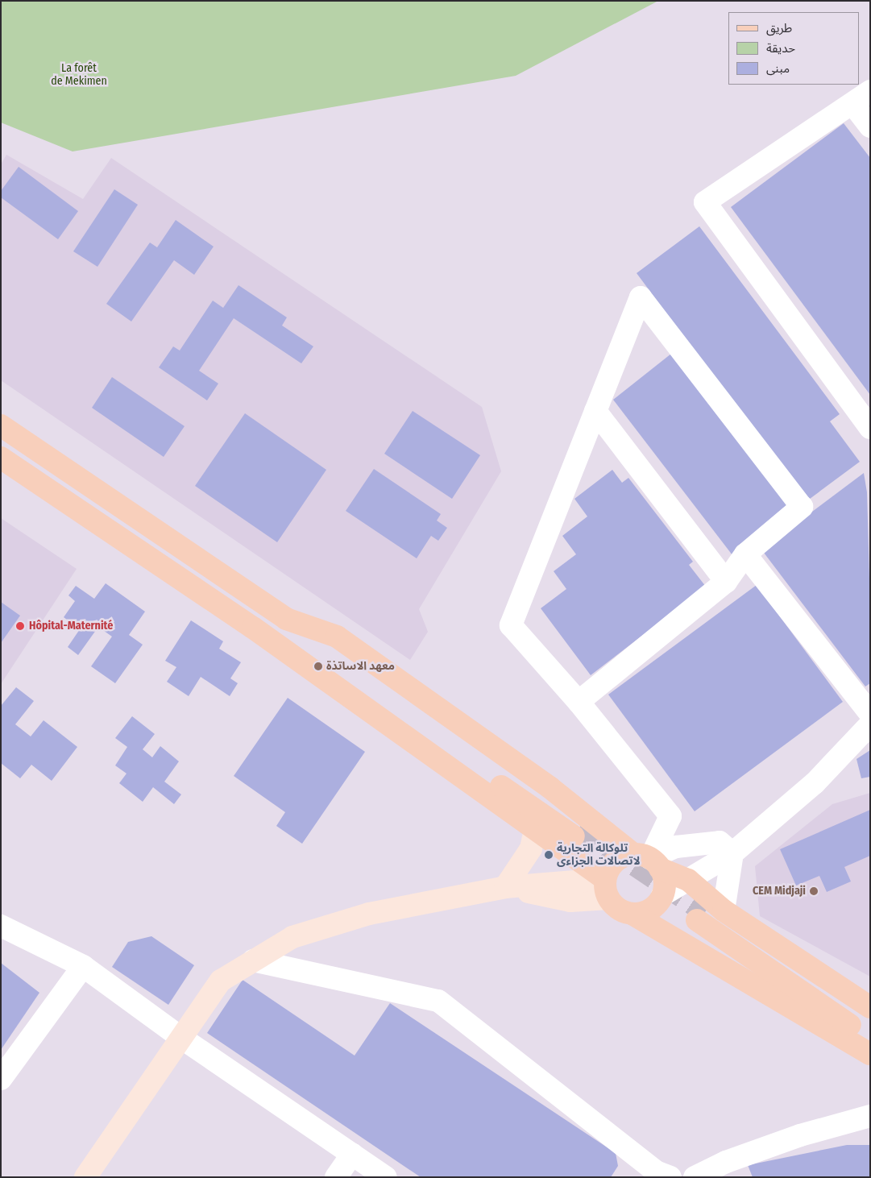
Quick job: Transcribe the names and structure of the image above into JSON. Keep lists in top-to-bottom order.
{
  "parks": ["La forêt de Mekimen"],
  "places": [
    "Hôpital-Maternité",
    "معهد الاساتذة",
    "تلوكالة التجارية لاتصالات الجزاءى",
    "CEM Midjaji"
  ],
  "legend": ["طريق", "حديقة", "مبنى"]
}
